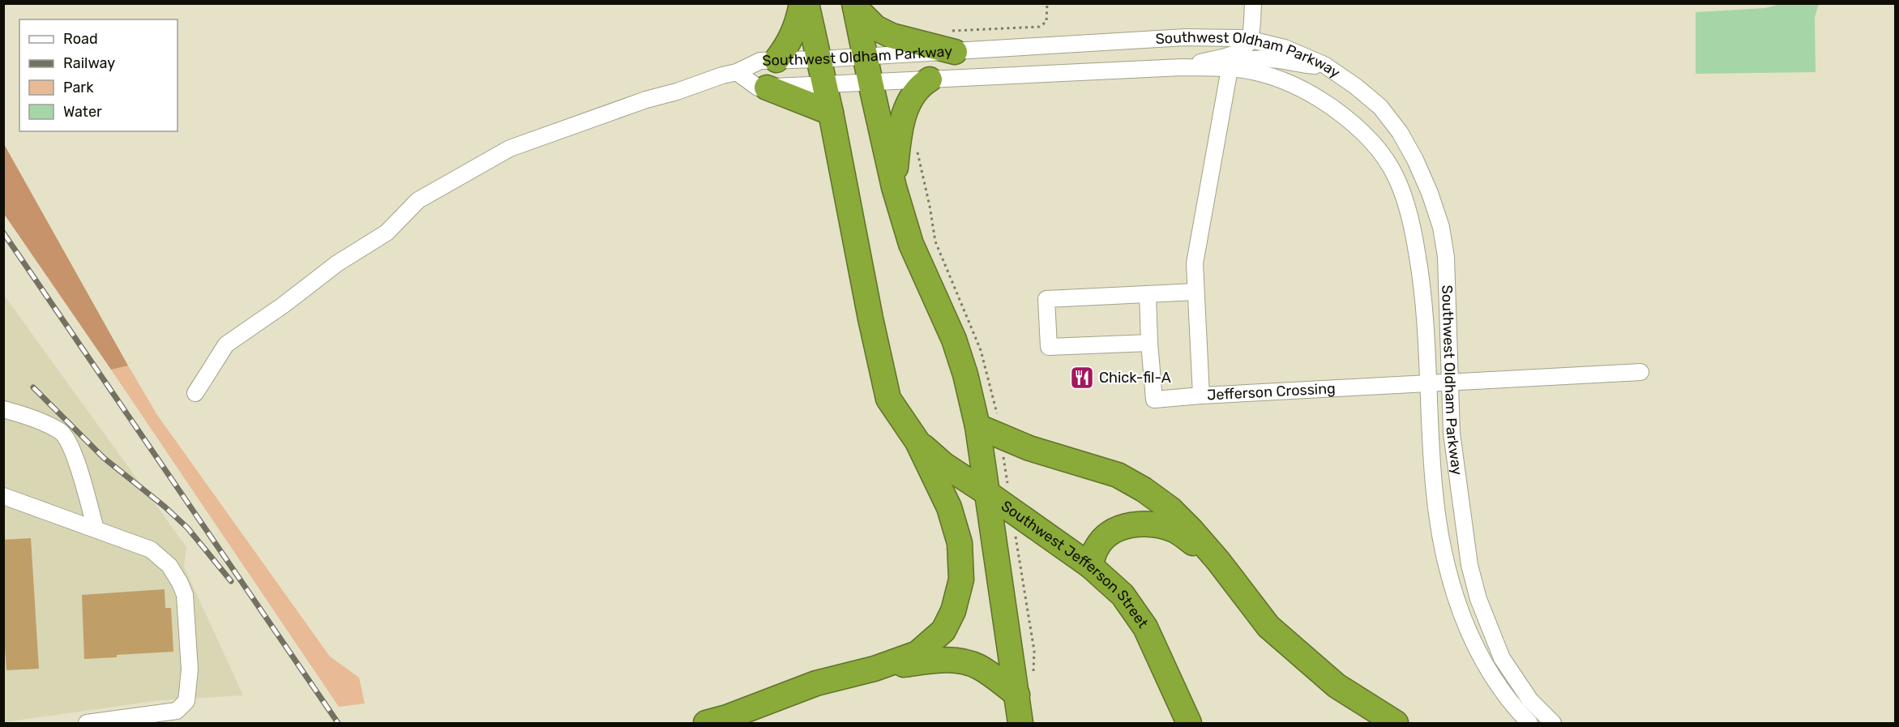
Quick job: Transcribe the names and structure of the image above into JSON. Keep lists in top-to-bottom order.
{
  "streets": {
    "highway": ["Southwest Jefferson Street"],
    "street": ["Southwest Oldham Parkway", "Jefferson Crossing"]
  },
  "crossings": [
    ["Southwest Oldham Parkway", "Jefferson Crossing"]
  ],
  "places": {
    "restaurant": ["Chick-fil-A"]
  },
  "legend": [
    "Road",
    "Railway",
    "Park",
    "Water"
  ]
}
